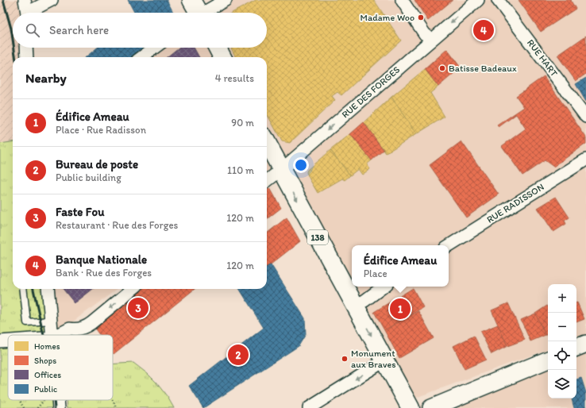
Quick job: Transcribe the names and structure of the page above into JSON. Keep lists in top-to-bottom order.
{
  "streets": {
    "main road": ["138"],
    "street": ["RUE HART", "RUE DES FORGES", "RUE RADISSON"]
  },
  "crossings": [
    ["RUE DES FORGES", "138"]
  ],
  "one_way": ["RUE DES FORGES"],
  "places": ["Madame Woo", "Batisse Badeaux", "Monument aux Braves"],
  "legend": [
    "Homes",
    "Shops",
    "Offices",
    "Public"
  ],
  "page": {
    "search": "Search here",
    "pins": [
      "4",
      "3",
      "1",
      "2"
    ],
    "heading": ["Nearby", "4 results"],
    "list": [
      {
        "mark": "1",
        "name": "Édifice Ameau",
        "note": "Place · Rue Radisson",
        "value": "90 m"
      },
      {
        "mark": "2",
        "name": "Bureau de poste",
        "note": "Public building",
        "value": "110 m"
      },
      {
        "mark": "3",
        "name": "Faste Fou",
        "note": "Restaurant · Rue des Forges",
        "value": "120 m"
      },
      {
        "mark": "4",
        "name": "Banque Nationale",
        "note": "Bank · Rue des Forges",
        "value": "120 m"
      }
    ],
    "popup": ["Édifice Ameau", "Place"],
    "map_buttons": ["+", "−"]
  }
}
